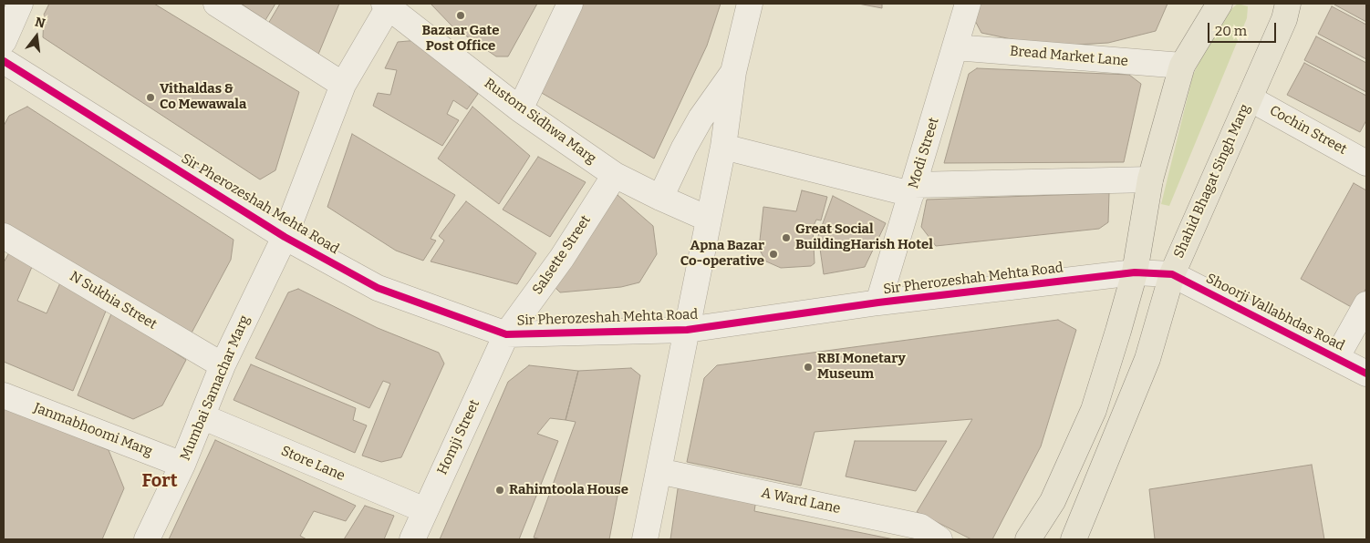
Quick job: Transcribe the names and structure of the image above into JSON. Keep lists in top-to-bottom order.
{
  "streets": {
    "main road": ["Shahid Bhagat Singh Marg"],
    "street": [
      "Bread Market Lane",
      "Rustom Sidhwa Marg",
      "Cochin Street",
      "Modi Street",
      "Sir Pherozeshah Mehta Road",
      "Salsette Street",
      "N Sukhia Street",
      "Shoorji Vallabhdas Road",
      "Mumbai Samachar Marg",
      "Janmabhoomi Marg",
      "Homji Street",
      "Store Lane",
      "A Ward Lane"
    ]
  },
  "crossings": [
    ["Bread Market Lane", "Modi Street"],
    ["Rustom Sidhwa Marg", "Salsette Street"],
    ["Rustom Sidhwa Marg", "Mumbai Samachar Marg"],
    ["Cochin Street", "Shahid Bhagat Singh Marg"],
    ["Modi Street", "Sir Pherozeshah Mehta Road"],
    ["Shahid Bhagat Singh Marg", "Sir Pherozeshah Mehta Road"],
    ["Shahid Bhagat Singh Marg", "Shoorji Vallabhdas Road"],
    ["Sir Pherozeshah Mehta Road", "Salsette Street"],
    ["Sir Pherozeshah Mehta Road", "Shoorji Vallabhdas Road"],
    ["Sir Pherozeshah Mehta Road", "Mumbai Samachar Marg"],
    ["Sir Pherozeshah Mehta Road", "Homji Street"],
    ["Salsette Street", "Homji Street"],
    ["N Sukhia Street", "Mumbai Samachar Marg"],
    ["Mumbai Samachar Marg", "Janmabhoomi Marg"],
    ["Mumbai Samachar Marg", "Store Lane"],
    ["Homji Street", "Store Lane"]
  ],
  "districts": ["Fort"],
  "places": [
    "Bazaar Gate Post Office",
    "Vithaldas & Co Mewawala",
    "Great Social BuildingHarish Hotel",
    "Apna Bazar Co-operative",
    "RBI Monetary Museum",
    "Rahimtoola House"
  ],
  "scale_bar": "20 m",
  "north": "top"
}
